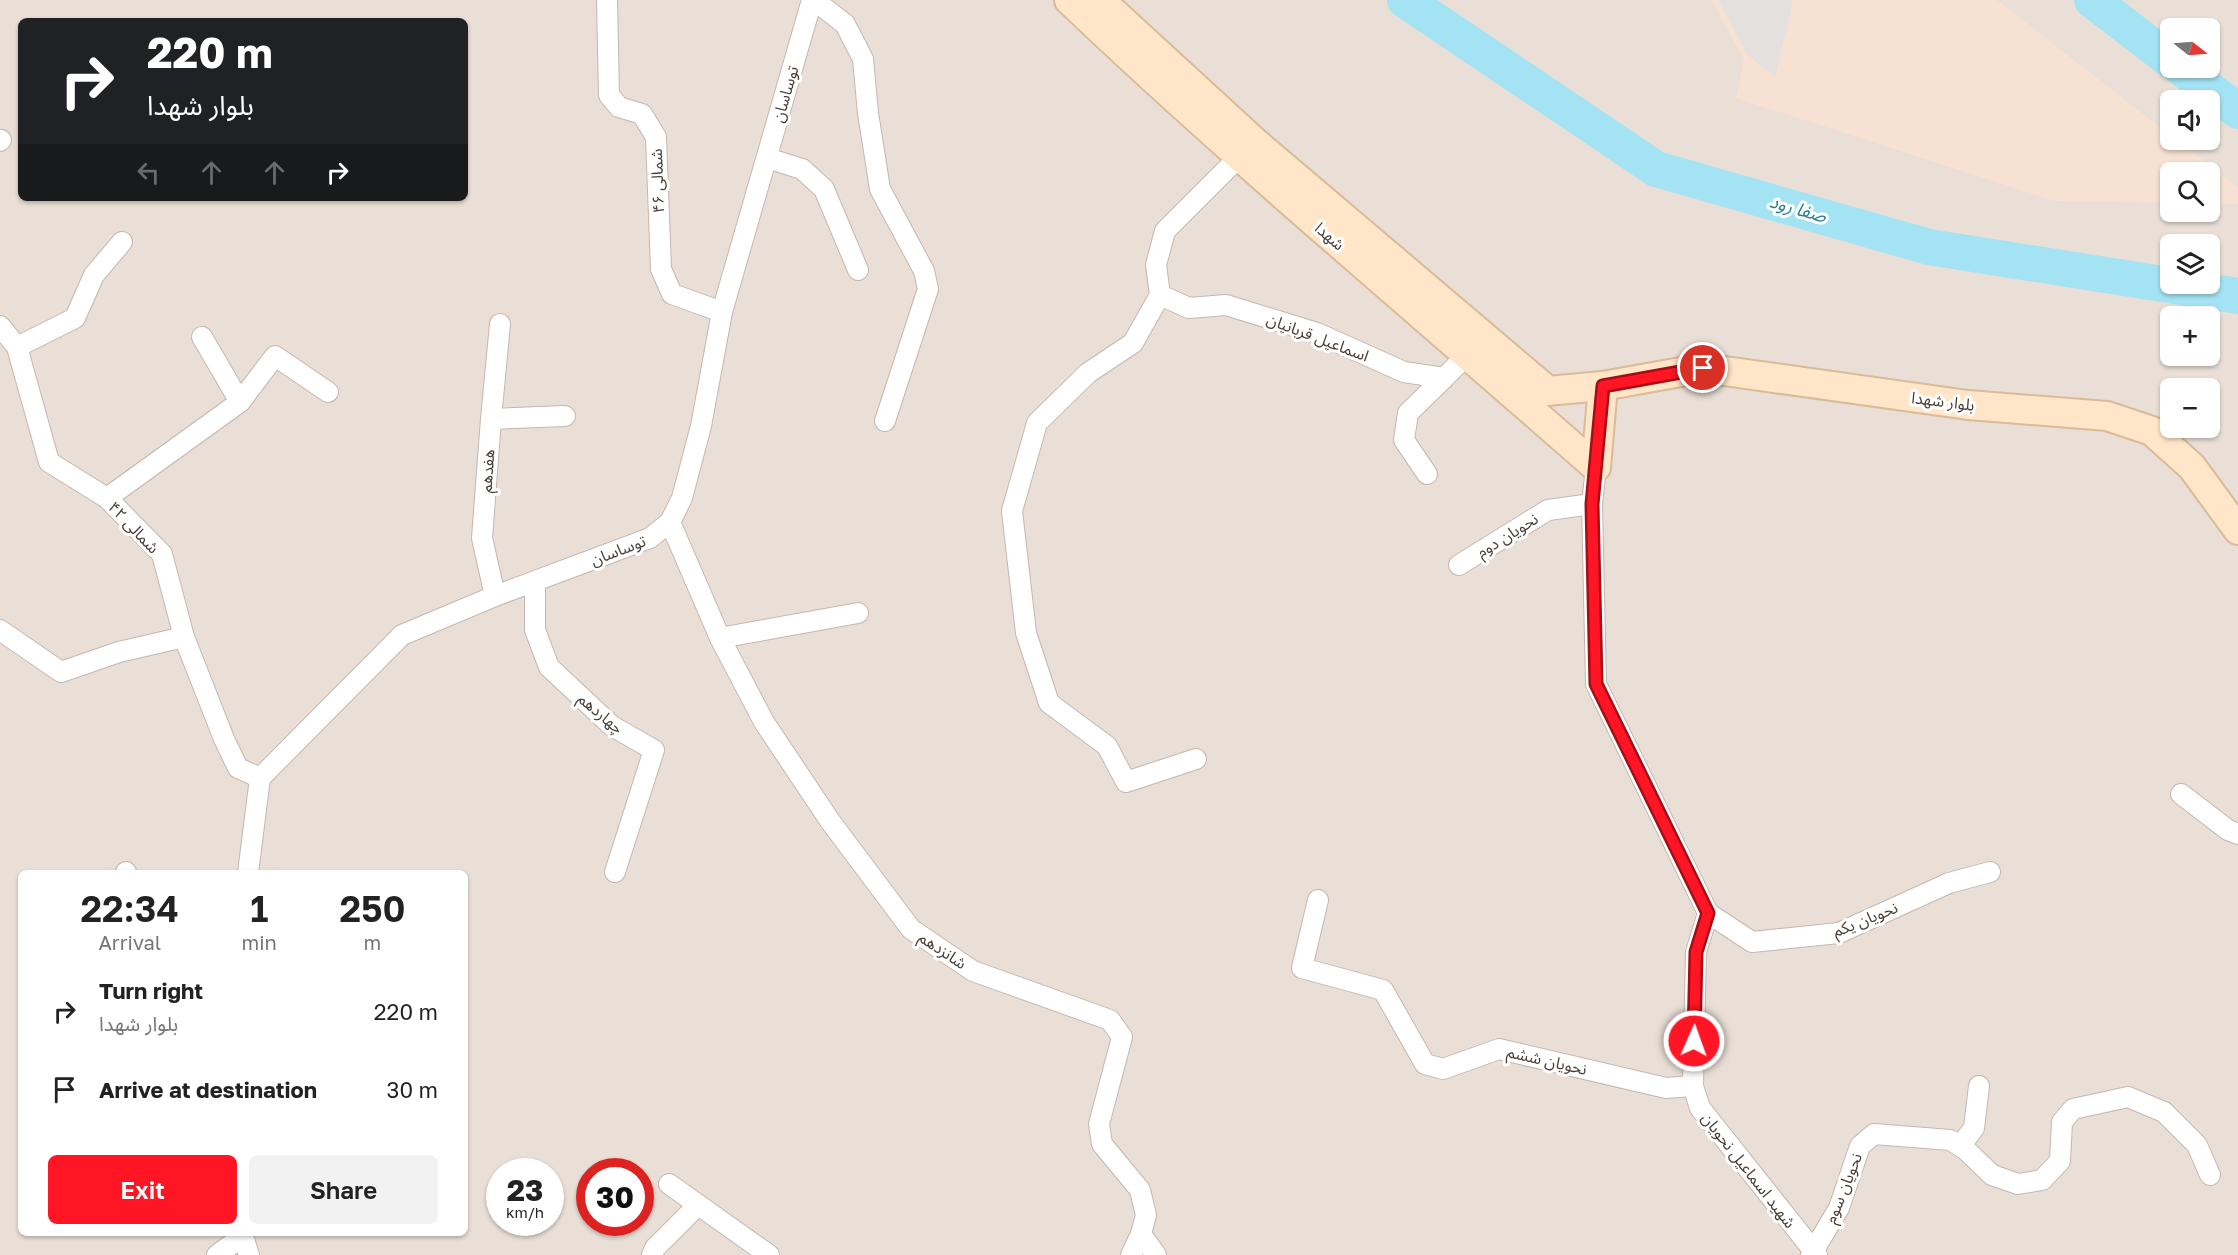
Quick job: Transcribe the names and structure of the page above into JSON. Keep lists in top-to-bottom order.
{
  "streets": {
    "main road": ["شهدا", "بلوار شهدا"],
    "street": [
      "توساسان",
      "شمالی ۴۶",
      "اسماعیل قربانیان",
      "هفدهم",
      "شمالی ۴۲",
      "نحویان دوم",
      "چهاردهم",
      "نحویان یکم",
      "شانزدهم",
      "نحویان ششم",
      "شهید اسماعیل نحویان",
      "نحویان سوم"
    ]
  },
  "crossings": [
    ["توساسان", "شمالی ۴۶"],
    ["توساسان", "هفدهم"],
    ["توساسان", "شمالی ۴۲"],
    ["توساسان", "چهاردهم"],
    ["توساسان", "شانزدهم"],
    ["شهدا", "بلوار شهدا"],
    ["نحویان یکم", "شهید اسماعیل نحویان"],
    ["نحویان ششم", "شهید اسماعیل نحویان"],
    ["شهید اسماعیل نحویان", "نحویان سوم"]
  ],
  "water": ["صفا رود"],
  "north": "right",
  "page": {
    "map_buttons": ["+", "−"],
    "turn": ["220 m", "بلوار شهدا"],
    "eta": [
      "22:34",
      "Arrival",
      "1",
      "min",
      "250",
      "m"
    ],
    "list": [
      {
        "name": "Turn right",
        "note": "بلوار شهدا",
        "value": "220 m"
      },
      {
        "name": "Arrive at destination",
        "value": "30 m"
      }
    ],
    "buttons": ["Exit", "Share"],
    "speed": "23 km/h",
    "limit": "30"
  }
}
